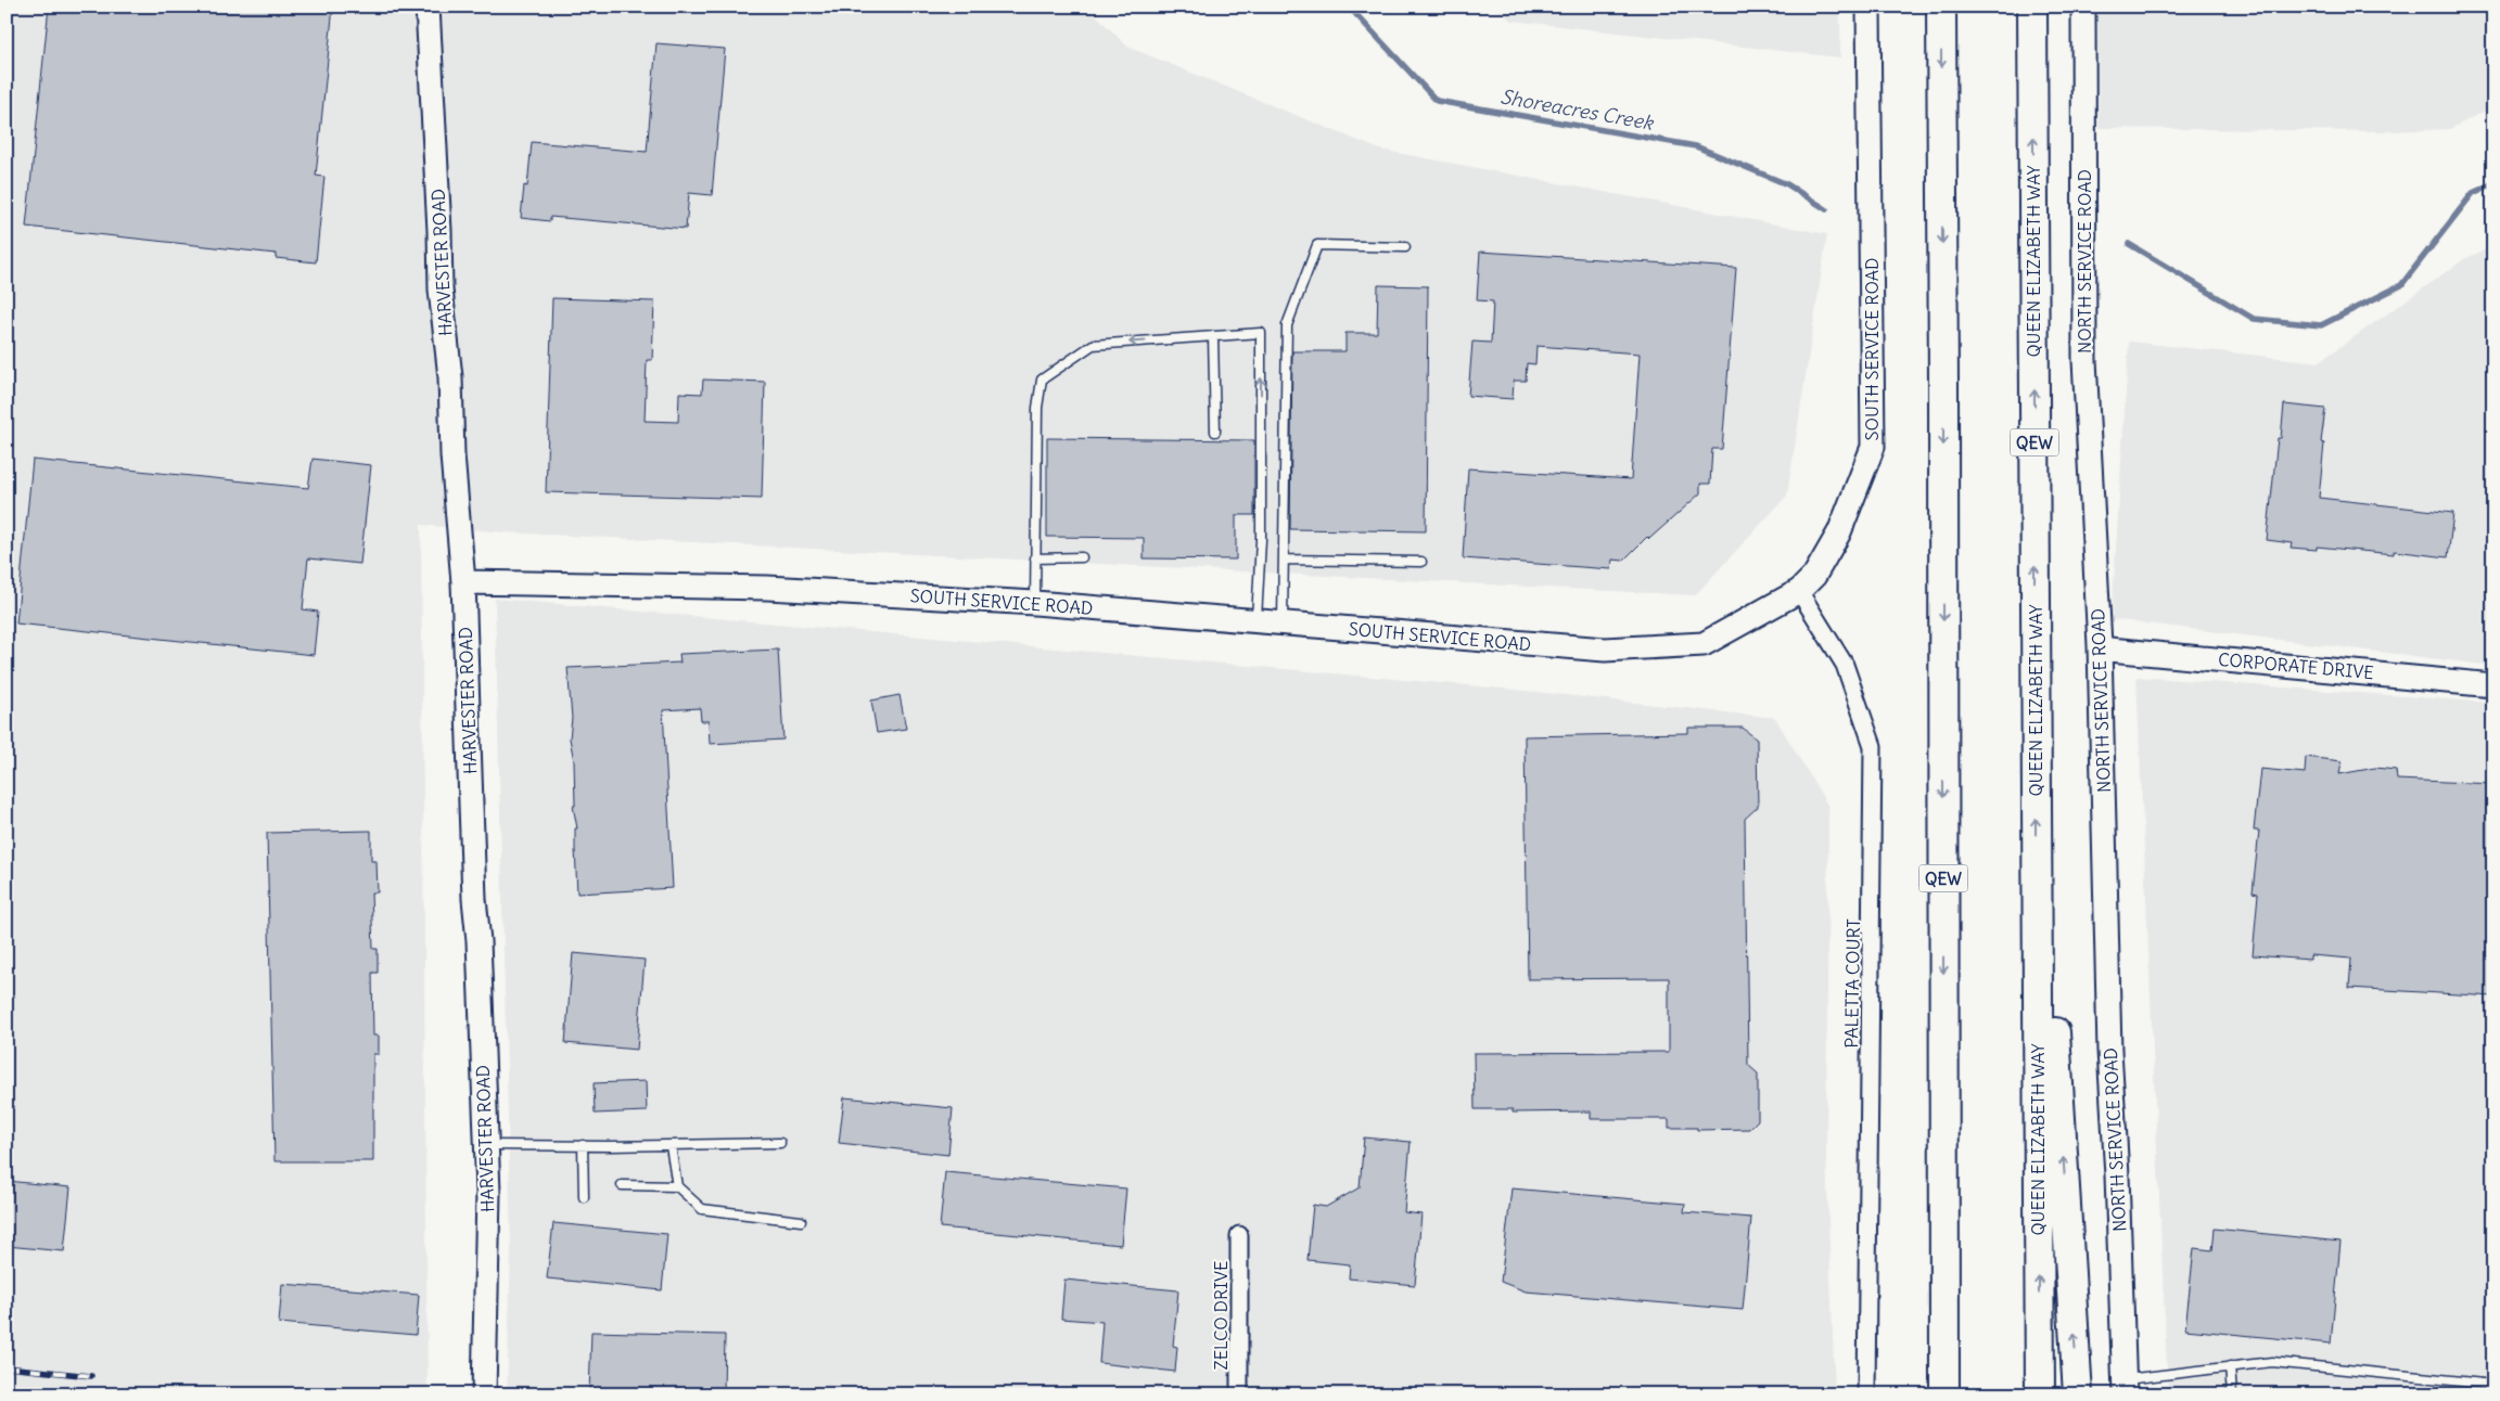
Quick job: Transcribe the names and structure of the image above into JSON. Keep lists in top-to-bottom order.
{
  "streets": {
    "highway": ["QUEEN ELIZABETH WAY", "QEW"],
    "street": [
      "NORTH SERVICE ROAD",
      "HARVESTER ROAD",
      "SOUTH SERVICE ROAD",
      "CORPORATE DRIVE",
      "PALETTA COURT",
      "ZELCO DRIVE"
    ]
  },
  "crossings": [
    ["NORTH SERVICE ROAD", "CORPORATE DRIVE"],
    ["HARVESTER ROAD", "SOUTH SERVICE ROAD"],
    ["SOUTH SERVICE ROAD", "PALETTA COURT"]
  ],
  "water": ["Shoreacres Creek"]
}
